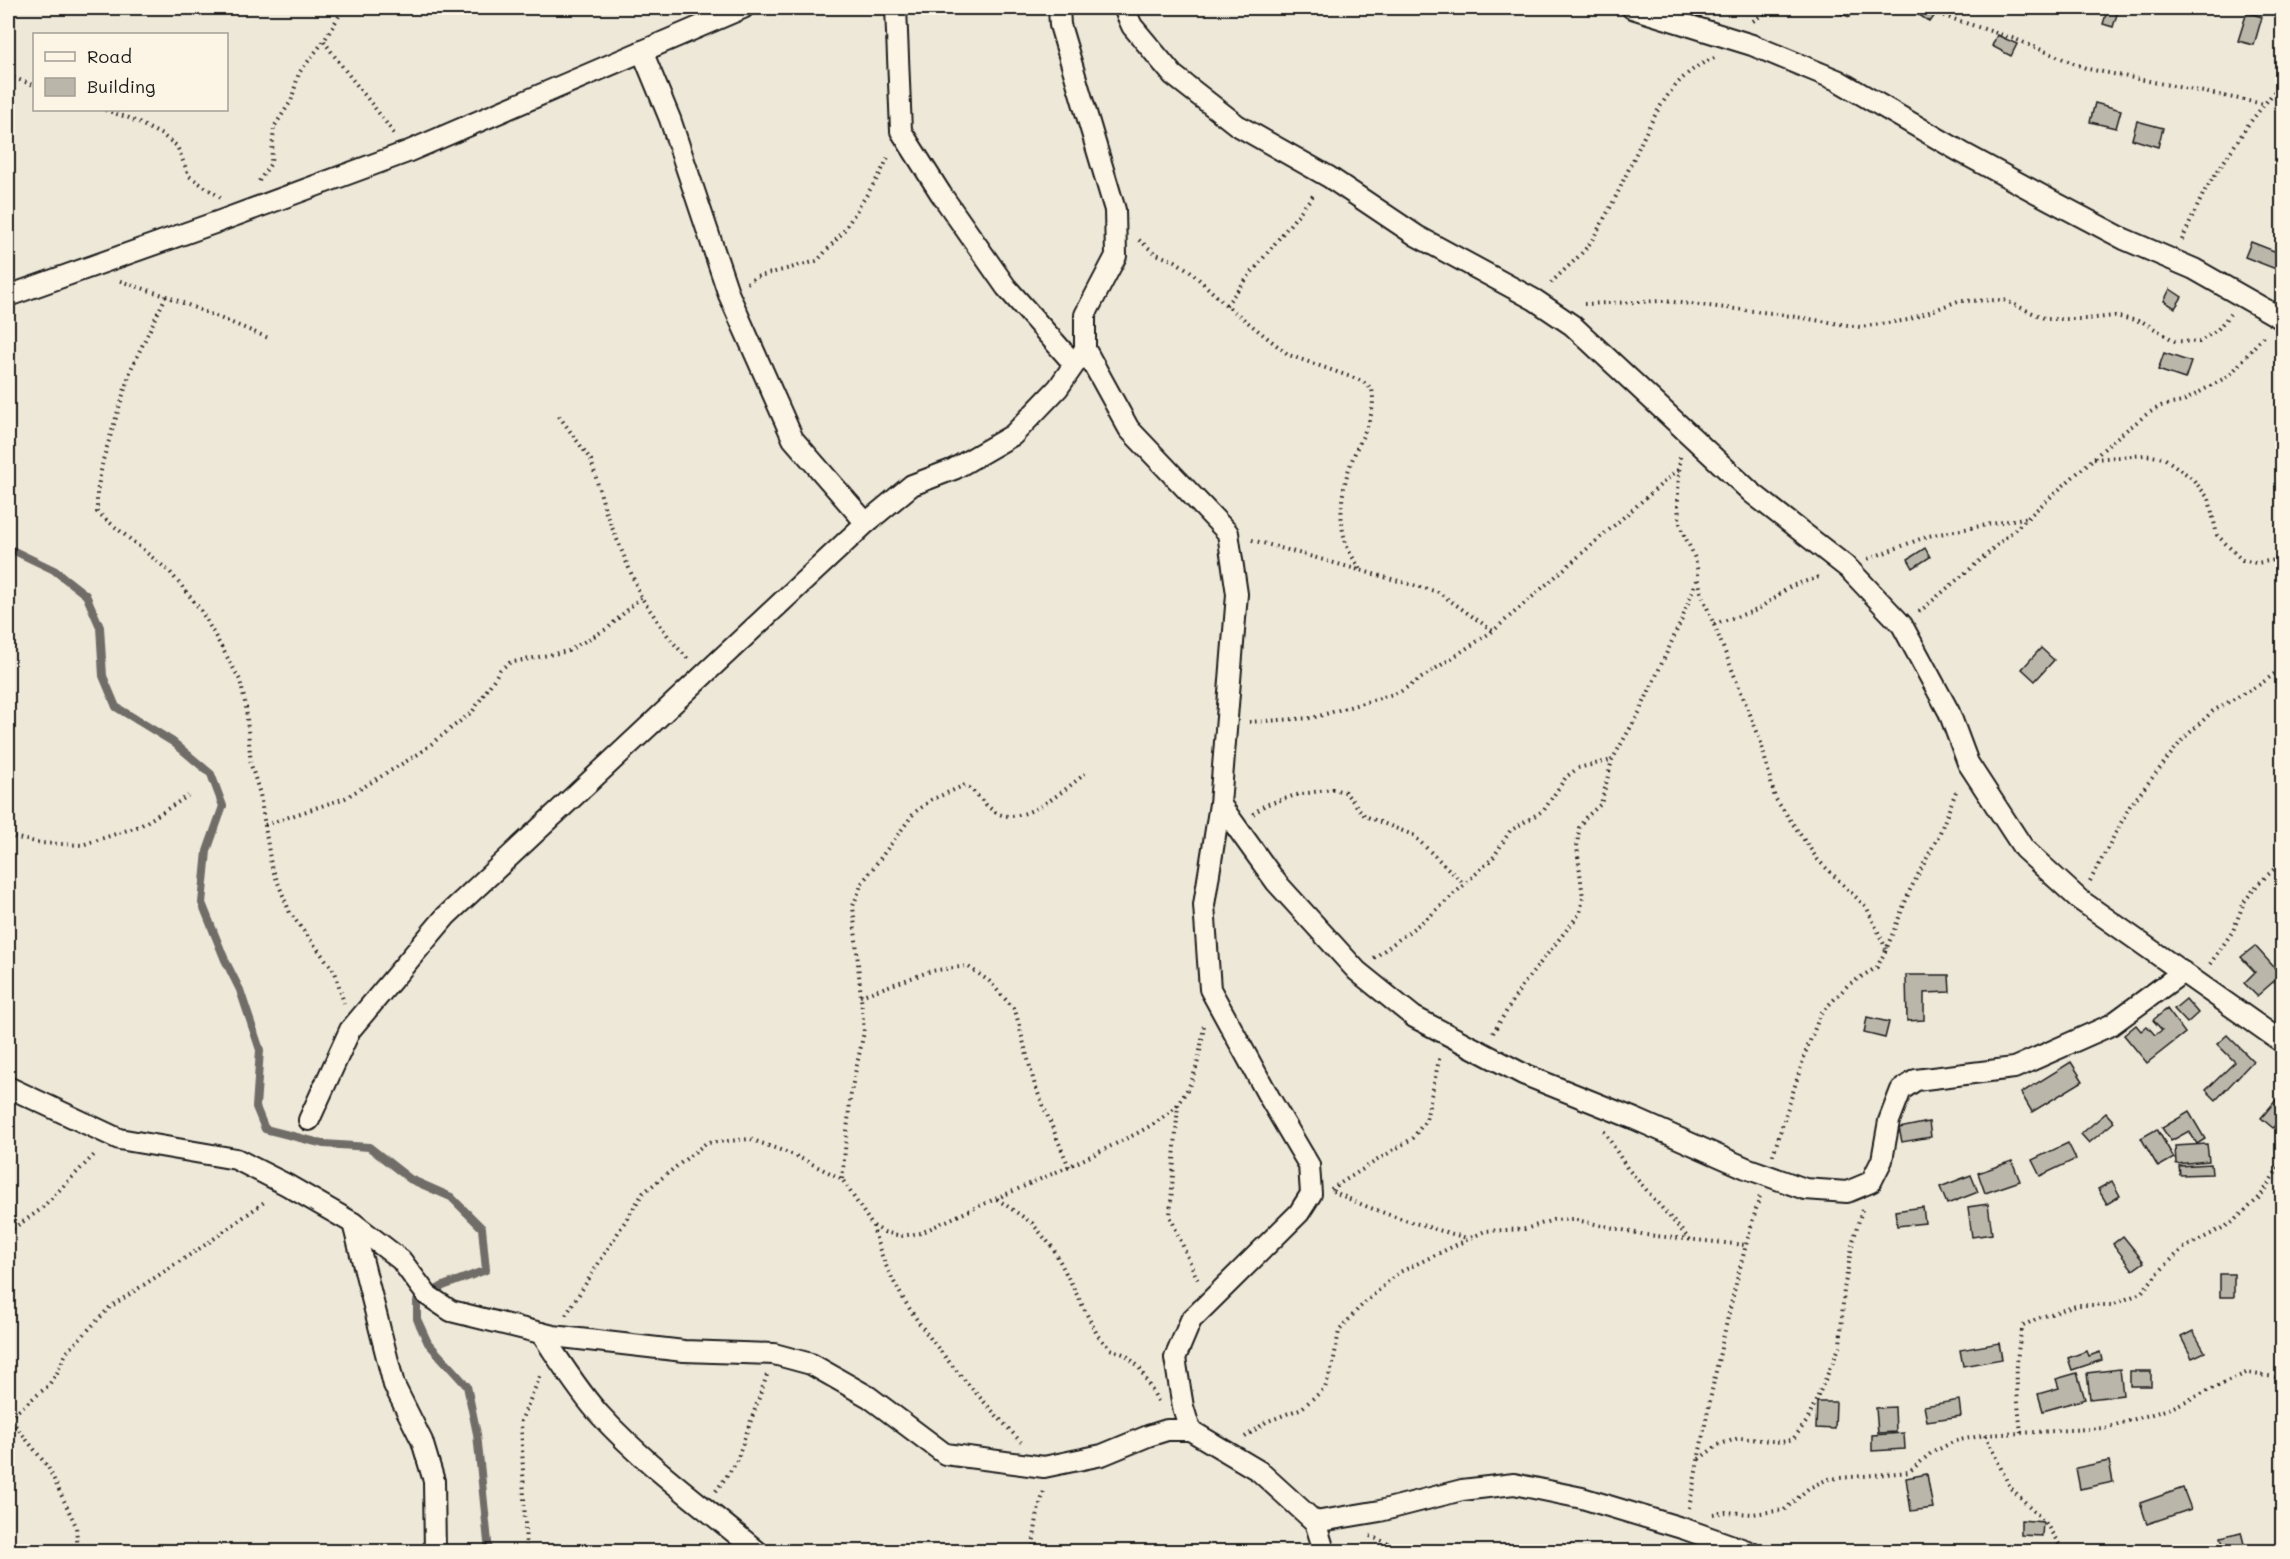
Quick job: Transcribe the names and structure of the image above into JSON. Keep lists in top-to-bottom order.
{
  "legend": ["Road", "Building"]
}
